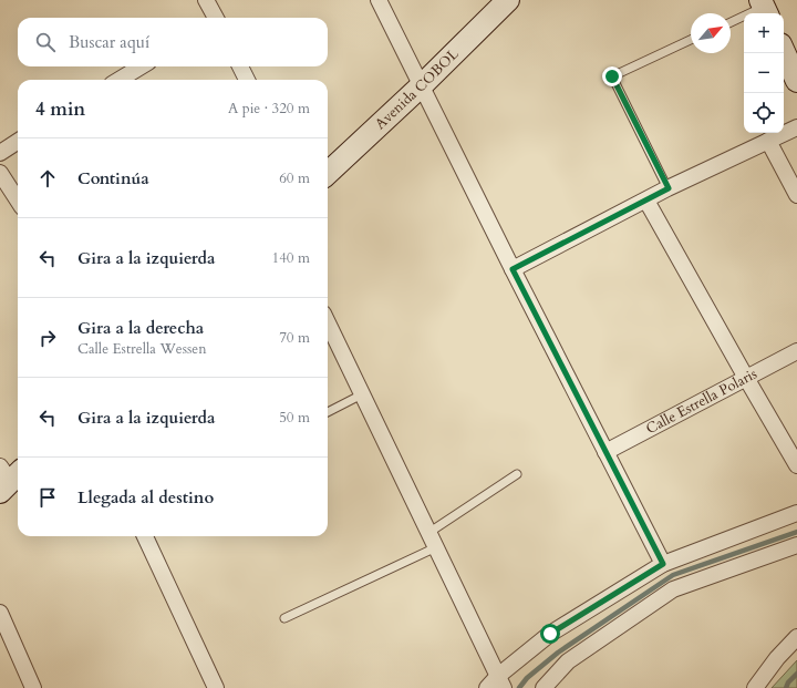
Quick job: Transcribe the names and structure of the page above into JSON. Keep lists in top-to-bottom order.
{
  "streets": {
    "main road": ["Avenida COBOL"],
    "street": ["Calle Estrella Polaris"]
  },
  "north": "top right",
  "page": {
    "map_buttons": ["+", "−"],
    "search": "Buscar aquí",
    "heading": ["4 min", "A pie · 320 m"],
    "list": [
      ["Continúa", "60 m"],
      ["Gira a la izquierda", "140 m"],
      ["Gira a la derecha", "Calle Estrella Wessen", "70 m"],
      ["Gira a la izquierda", "50 m"],
      "Llegada al destino"
    ]
  }
}
